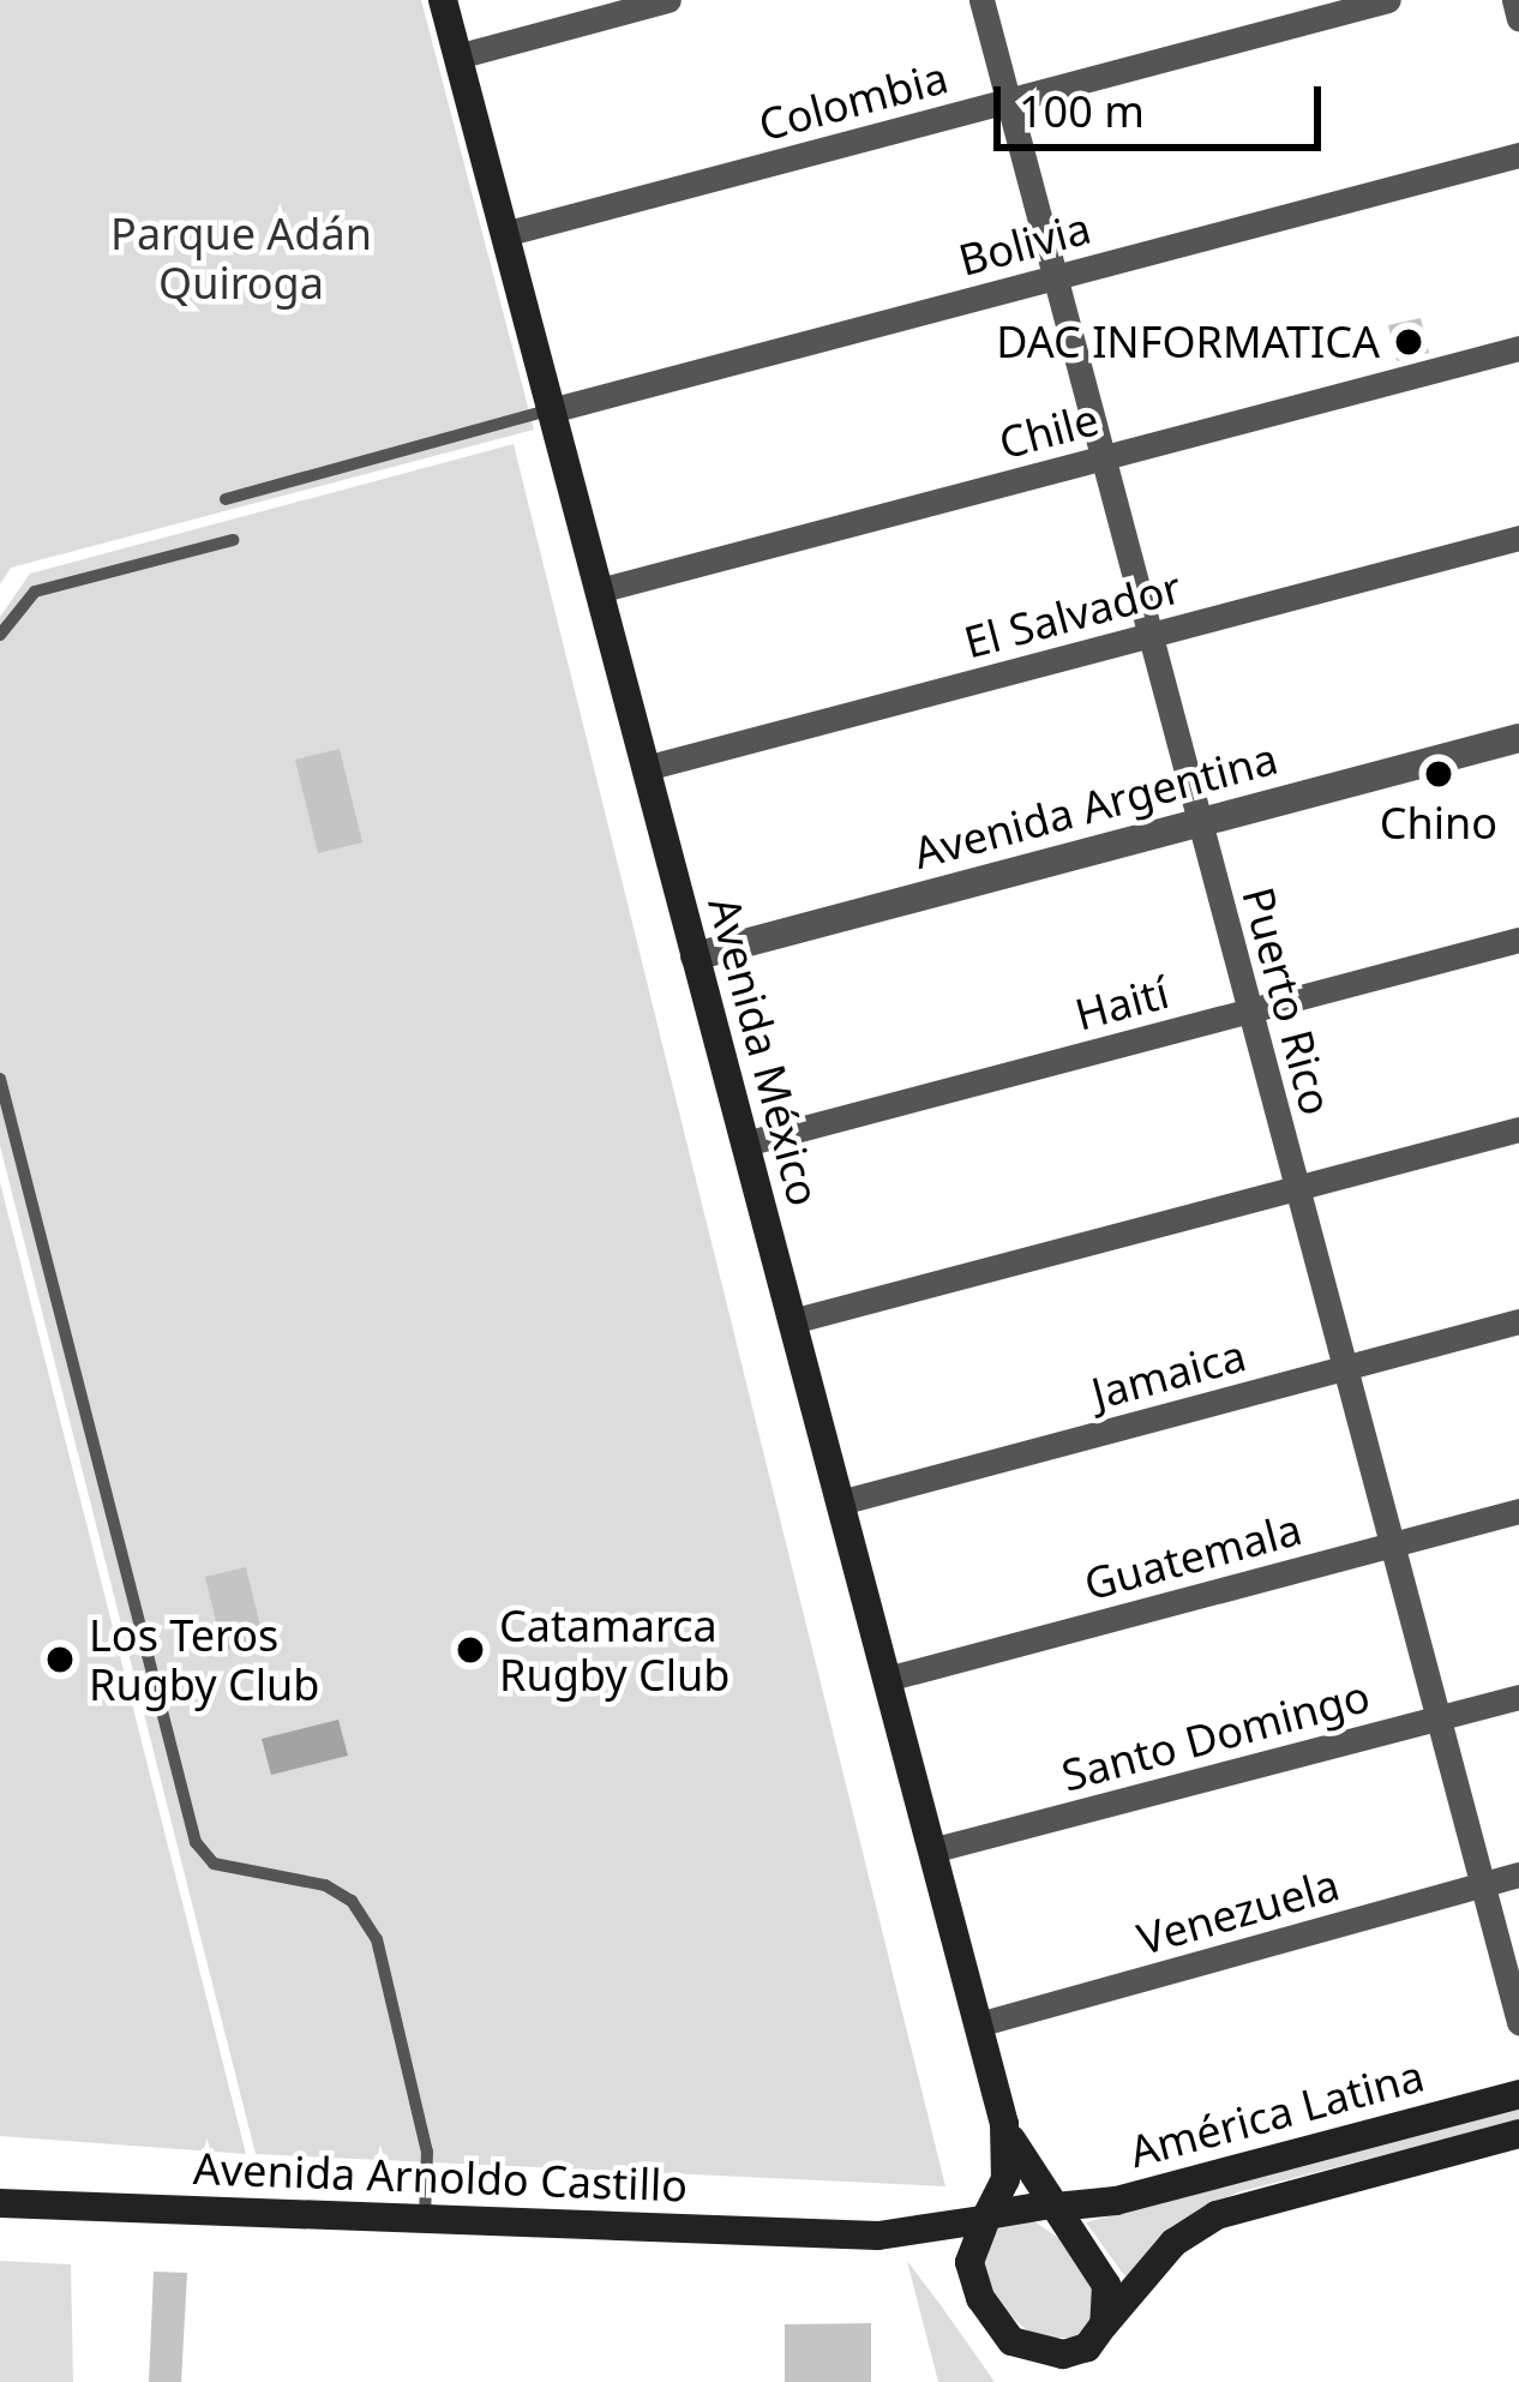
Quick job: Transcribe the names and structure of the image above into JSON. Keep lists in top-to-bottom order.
{
  "streets": {
    "main road": ["Avenida México", "América Latina", "Avenida Arnoldo Castillo"],
    "street": [
      "Colombia",
      "Bolivia",
      "Chile",
      "El Salvador",
      "Avenida Argentina",
      "Puerto Rico",
      "Haití",
      "Jamaica",
      "Guatemala",
      "Santo Domingo",
      "Venezuela"
    ]
  },
  "crossings": [
    ["Colombia", "Puerto Rico"],
    ["Colombia", "Avenida México"],
    ["Bolivia", "Puerto Rico"],
    ["Bolivia", "Avenida México"],
    ["Chile", "Puerto Rico"],
    ["Chile", "Avenida México"],
    ["El Salvador", "Puerto Rico"],
    ["El Salvador", "Avenida México"],
    ["Avenida Argentina", "Puerto Rico"],
    ["Avenida Argentina", "Avenida México"],
    ["Puerto Rico", "Haití"],
    ["Puerto Rico", "Jamaica"],
    ["Puerto Rico", "Guatemala"],
    ["Puerto Rico", "Santo Domingo"],
    ["Puerto Rico", "Venezuela"],
    ["Haití", "Avenida México"],
    ["Avenida México", "Jamaica"],
    ["Avenida México", "Guatemala"],
    ["Avenida México", "Santo Domingo"],
    ["Avenida México", "Venezuela"],
    ["Avenida México", "América Latina"],
    ["Avenida México", "Avenida Arnoldo Castillo"],
    ["América Latina", "Avenida Arnoldo Castillo"]
  ],
  "parks": ["Parque Adán Quiroga"],
  "places": [
    "DAC INFORMATICA",
    "Chino",
    "Catamarca Rugby Club",
    "Los Teros Rugby Club"
  ],
  "scale_bar": "100 m"
}
